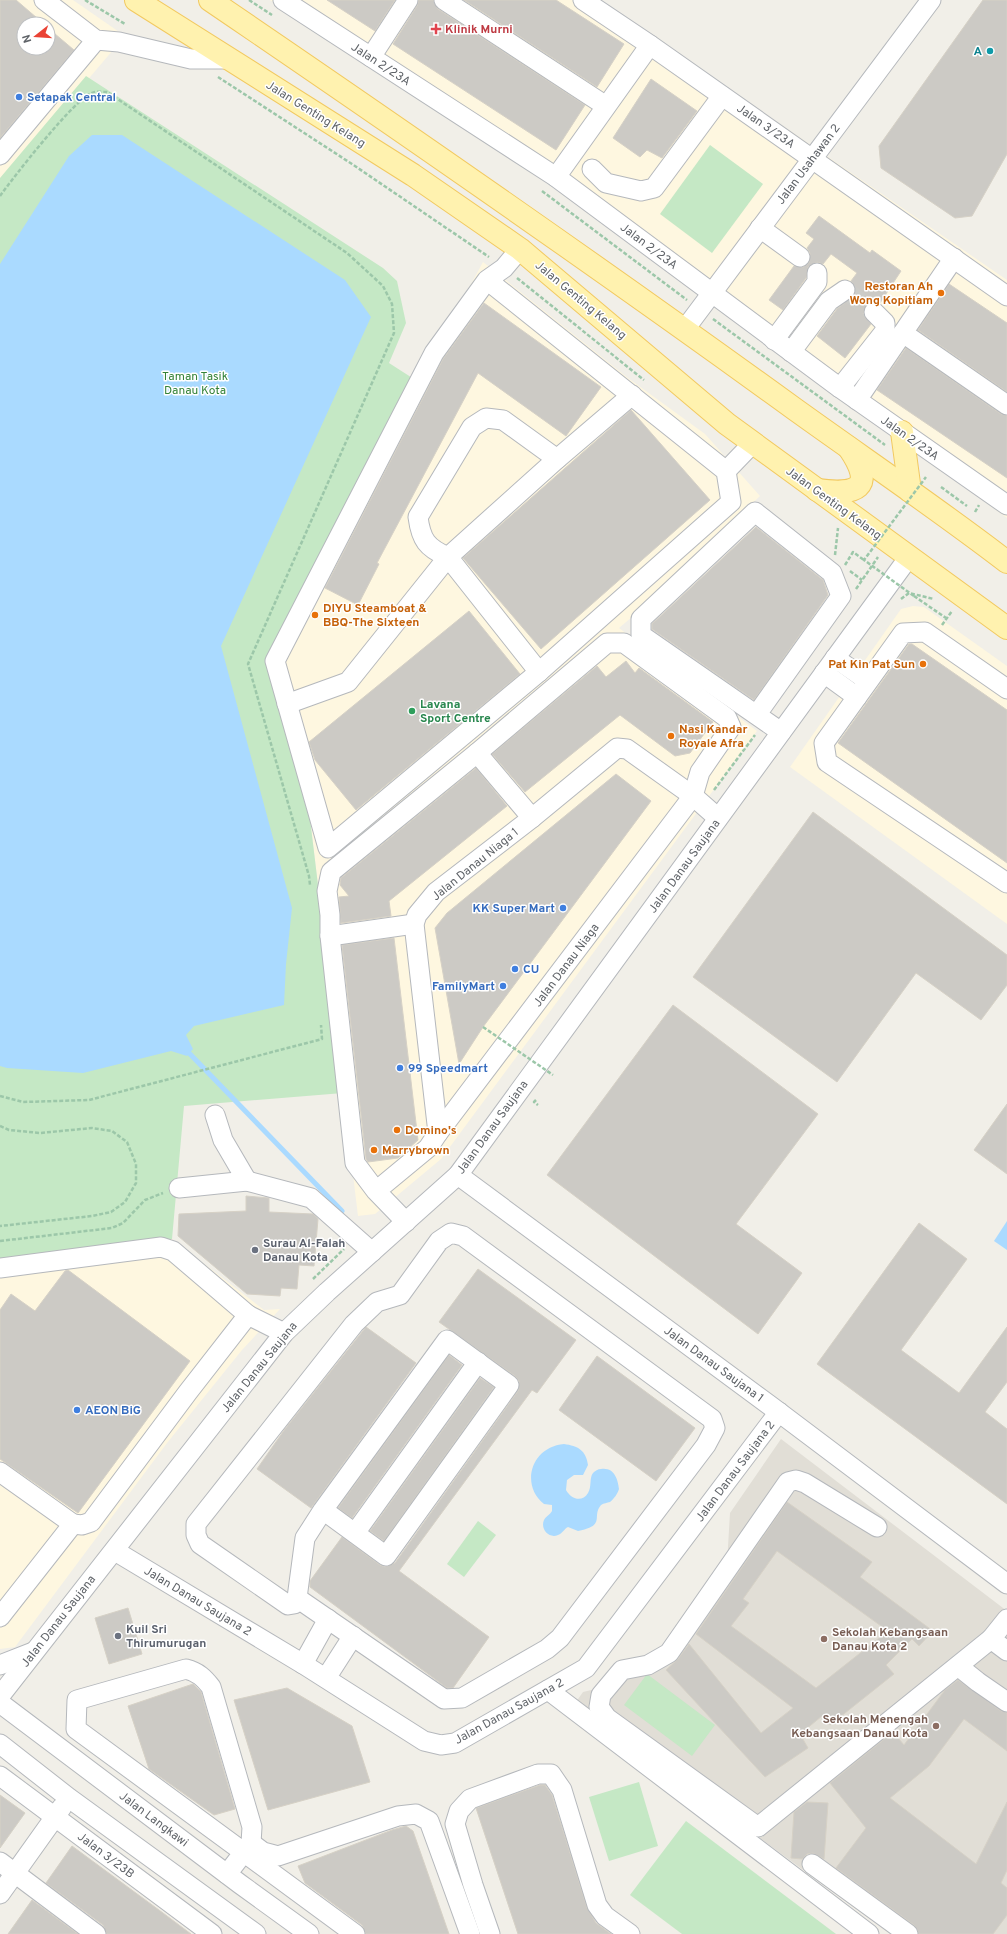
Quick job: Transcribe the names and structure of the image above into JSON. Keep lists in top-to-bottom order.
{
  "streets": {
    "main road": ["Jalan Genting Kelang"],
    "street": [
      "Jalan 2/23A",
      "Jalan 3/23A",
      "Jalan Usahawan 2",
      "Jalan Danau Niaga 1",
      "Jalan Danau Saujana",
      "Jalan Danau Niaga",
      "Jalan Danau Saujana 1",
      "Jalan Danau Saujana 2",
      "Jalan Langkawi",
      "Jalan 3/23B"
    ]
  },
  "crossings": [
    ["Jalan 2/23A", "Jalan Usahawan 2"],
    ["Jalan Genting Kelang", "Jalan Danau Saujana"],
    ["Jalan 3/23A", "Jalan Usahawan 2"],
    ["Jalan Danau Niaga 1", "Jalan Danau Saujana"],
    ["Jalan Danau Niaga 1", "Jalan Danau Niaga"],
    ["Jalan Danau Saujana", "Jalan Danau Saujana 1"],
    ["Jalan Danau Saujana", "Jalan Danau Saujana 2"],
    ["Jalan Danau Saujana 1", "Jalan Danau Saujana 2"]
  ],
  "parks": ["Taman Tasik Danau Kota"],
  "places": {
    "health": ["Klinik Murni"],
    "other": [
      "A",
      "Setapak Central",
      "Restoran Ah Wong Kopitiam",
      "DIYU Steamboat & BBQ-The Sixteen",
      "Pat Kin Pat Sun",
      "Lavana Sport Centre",
      "Nasi Kandar Royale Afra",
      "KK Super Mart",
      "CU",
      "FamilyMart",
      "99 Speedmart",
      "Domino's",
      "Marrybrown",
      "Surau Al-Falah Danau Kota",
      "AEON BiG",
      "Kuil Sri Thirumurugan",
      "Sekolah Kebangsaan Danau Kota 2",
      "Sekolah Menengah Kebangsaan Danau Kota"
    ]
  },
  "north": "left"
}
